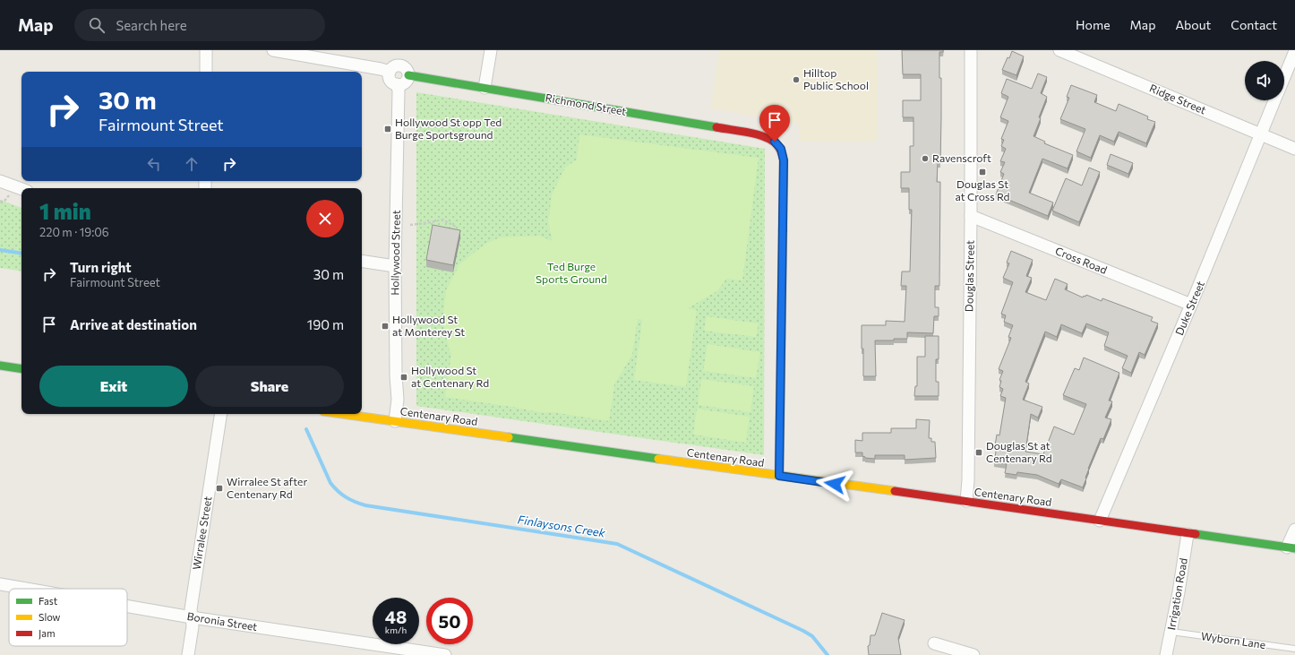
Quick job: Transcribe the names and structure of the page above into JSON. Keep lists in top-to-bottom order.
{
  "streets": {
    "main road": ["Richmond Street", "Centenary Road"],
    "street": [
      "Ridge Street",
      "Hollywood Street",
      "Cross Road",
      "Douglas Street",
      "Duke Street",
      "Wirralee Street",
      "Irrigation Road",
      "Boronia Street"
    ],
    "lane": ["Wyborn Lane"]
  },
  "crossings": [
    ["Ridge Street", "Duke Street"],
    ["Richmond Street", "Hollywood Street"],
    ["Richmond Street", "Centenary Road"],
    ["Hollywood Street", "Centenary Road"],
    ["Cross Road", "Douglas Street"],
    ["Cross Road", "Duke Street"],
    ["Douglas Street", "Centenary Road"],
    ["Duke Street", "Centenary Road"],
    ["Centenary Road", "Irrigation Road"],
    ["Wirralee Street", "Boronia Street"],
    ["Irrigation Road", "Wyborn Lane"]
  ],
  "water": ["Finlaysons Creek"],
  "parks": ["Ted Burge Sports Ground"],
  "places": {
    "other": ["Hilltop Public School", "Ravenscroft"],
    "transit": [
      "Hollywood St opp Ted Burge Sportsground",
      "Douglas St at Cross Rd",
      "Hollywood St at Monterey St",
      "Hollywood St at Centenary Rd",
      "Douglas St at Centenary Rd",
      "Wirralee St after Centenary Rd"
    ]
  },
  "legend": ["Fast", "Slow", "Jam"],
  "page": {
    "header": "Map",
    "search": "Search here",
    "nav": [
      "Home",
      "Map",
      "About",
      "Contact"
    ],
    "turn": ["30 m", "Fairmount Street"],
    "heading": ["1 min", "220 m · 19:06"],
    "list": [
      {
        "name": "Turn right",
        "note": "Fairmount Street",
        "value": "30 m"
      },
      {
        "name": "Arrive at destination",
        "value": "190 m"
      }
    ],
    "buttons": ["Exit", "Share"],
    "speed": "48 km/h",
    "limit": "50"
  }
}
